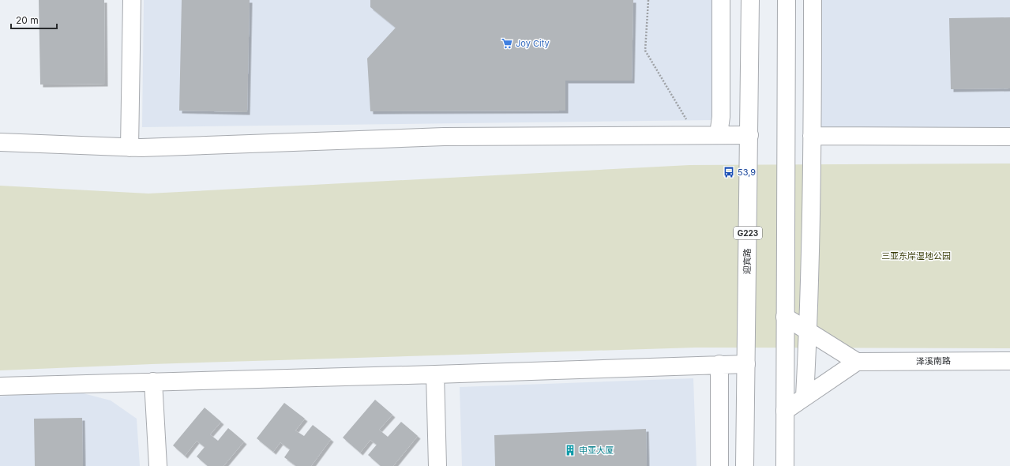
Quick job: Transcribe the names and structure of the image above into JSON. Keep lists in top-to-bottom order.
{
  "streets": {
    "main road": ["G223", "迎宾路", "泽溪南路"]
  },
  "parks": ["三亚东岸湿地公园"],
  "places": {
    "supermarket": ["Joy City"],
    "bus stop": ["53,9"],
    "building": ["申亚大厦"]
  },
  "scale_bar": "20 m"
}
